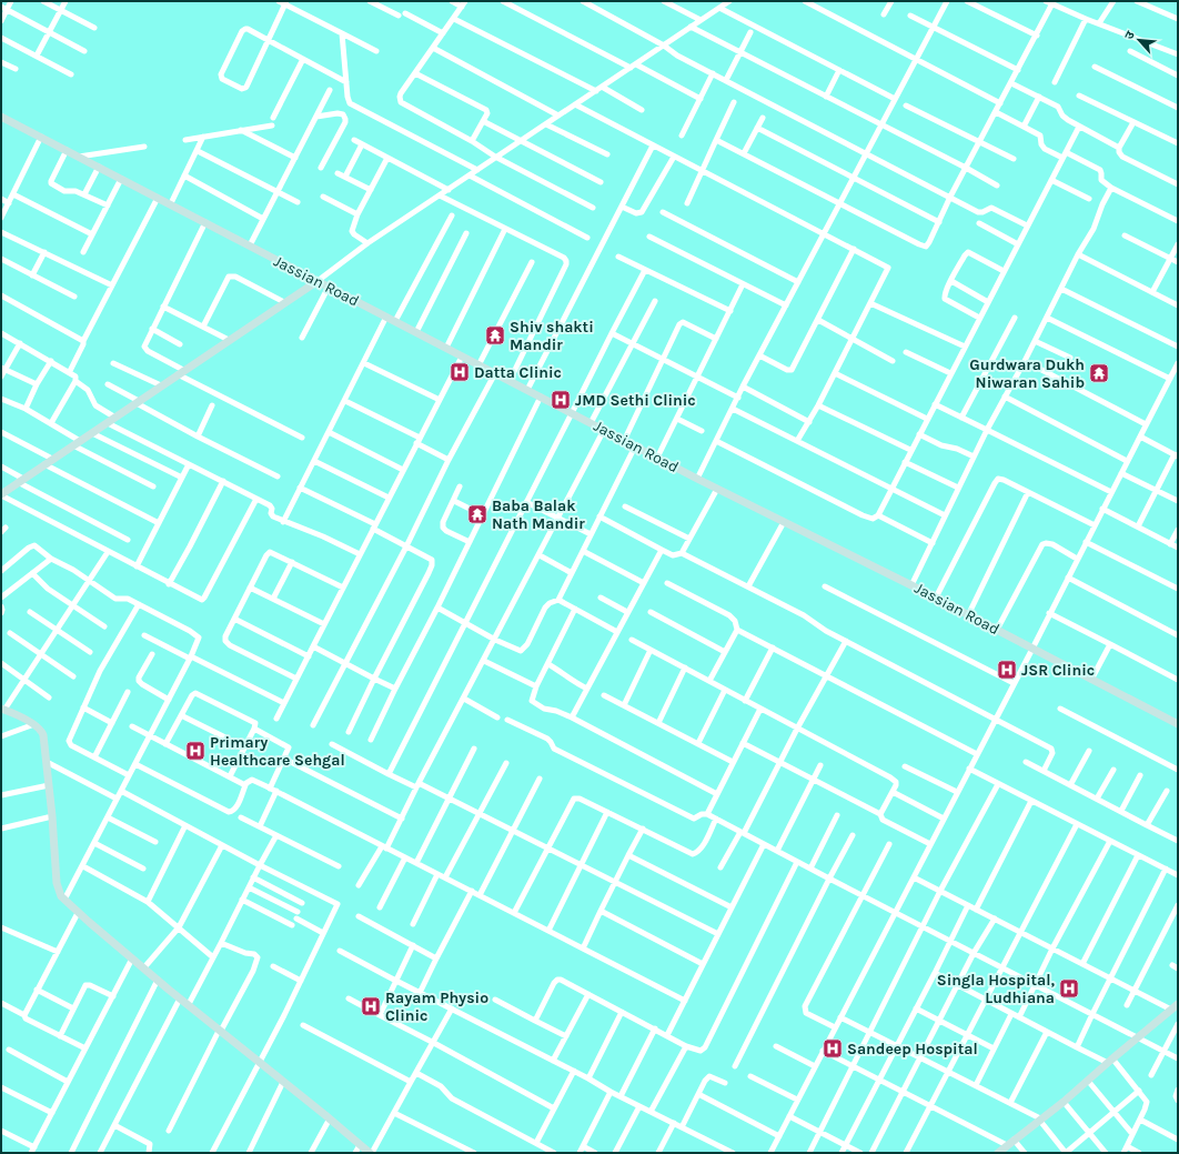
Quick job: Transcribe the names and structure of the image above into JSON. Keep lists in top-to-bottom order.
{
  "streets": {
    "street": ["Jassian Road"]
  },
  "places": {
    "temple": ["Shiv shakti Mandir", "Gurdwara Dukh Niwaran Sahib", "Baba Balak Nath Mandir"],
    "hospital": [
      "Datta Clinic",
      "JMD Sethi Clinic",
      "JSR Clinic",
      "Primary Healthcare Sehgal",
      "Singla Hospital, Ludhiana",
      "Rayam Physio Clinic",
      "Sandeep Hospital"
    ]
  },
  "north": "top left"
}
